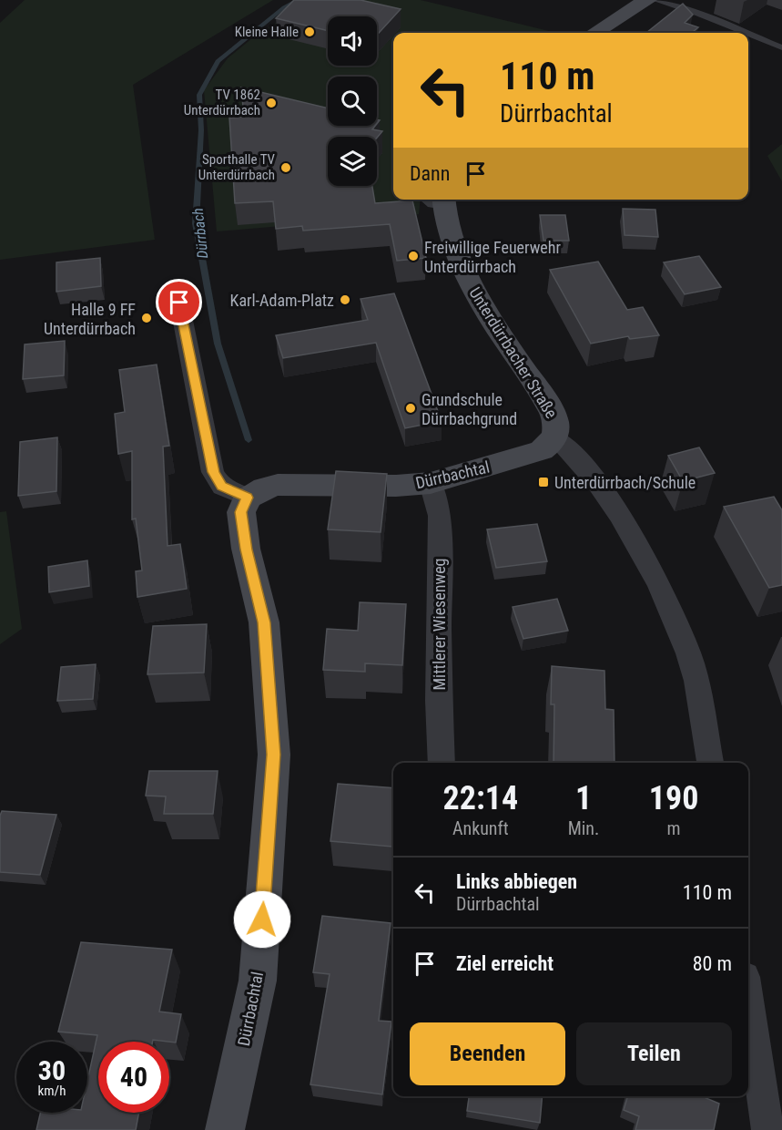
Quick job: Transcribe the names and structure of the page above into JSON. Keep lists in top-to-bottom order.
{
  "streets": {
    "street": ["Unterdürrbacher Straße", "Dürrbachtal", "Mittlerer Wiesenweg"]
  },
  "crossings": [
    ["Unterdürrbacher Straße", "Dürrbachtal"],
    ["Dürrbachtal", "Mittlerer Wiesenweg"]
  ],
  "water": ["Dürrbach"],
  "places": {
    "other": [
      "Kleine Halle",
      "TV 1862 Unterdürrbach",
      "Sporthalle TV Unterdürrbach",
      "Freiwillige Feuerwehr Unterdürrbach",
      "Karl-Adam-Platz",
      "Halle 9 FF Unterdürrbach",
      "Grundschule Dürrbachgrund"
    ],
    "transit": ["Unterdürrbach/Schule"]
  },
  "page": {
    "turn": ["110 m", "Dürrbachtal"],
    "then": "Dann",
    "eta": [
      "22:14",
      "Ankunft",
      "1",
      "Min.",
      "190",
      "m"
    ],
    "list": [
      {
        "name": "Links abbiegen",
        "note": "Dürrbachtal",
        "value": "110 m"
      },
      {
        "name": "Ziel erreicht",
        "value": "80 m"
      }
    ],
    "buttons": ["Beenden", "Teilen"],
    "speed": "30 km/h",
    "limit": "40"
  }
}
